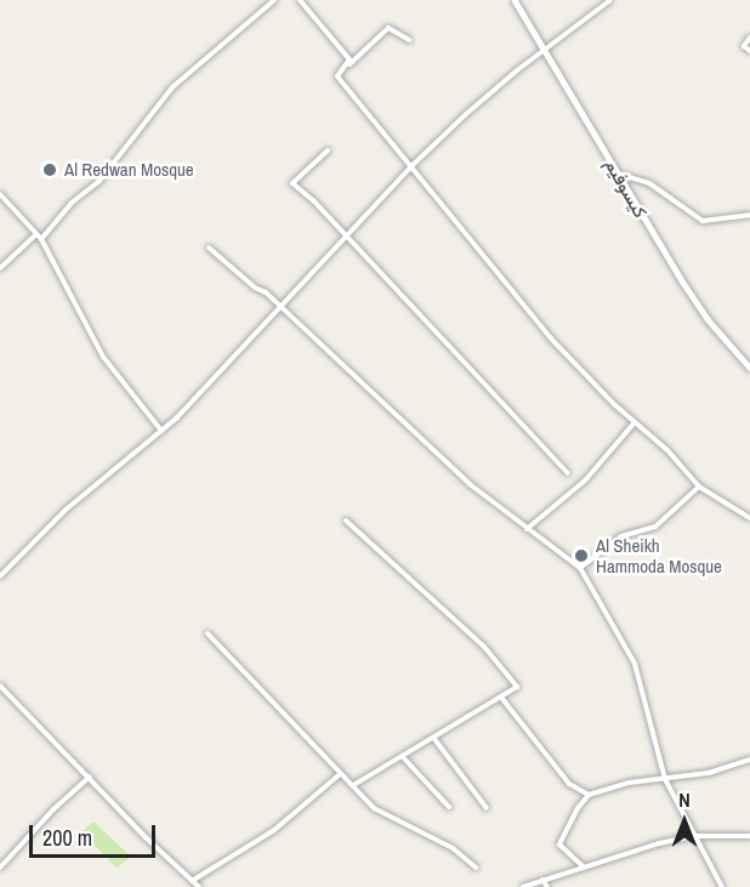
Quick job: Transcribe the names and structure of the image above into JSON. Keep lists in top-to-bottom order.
{
  "streets": {
    "street": ["كيسوفيم"]
  },
  "places": ["Al Redwan Mosque", "Al Sheikh Hammoda Mosque"],
  "scale_bar": "200 m",
  "north": "top"
}
